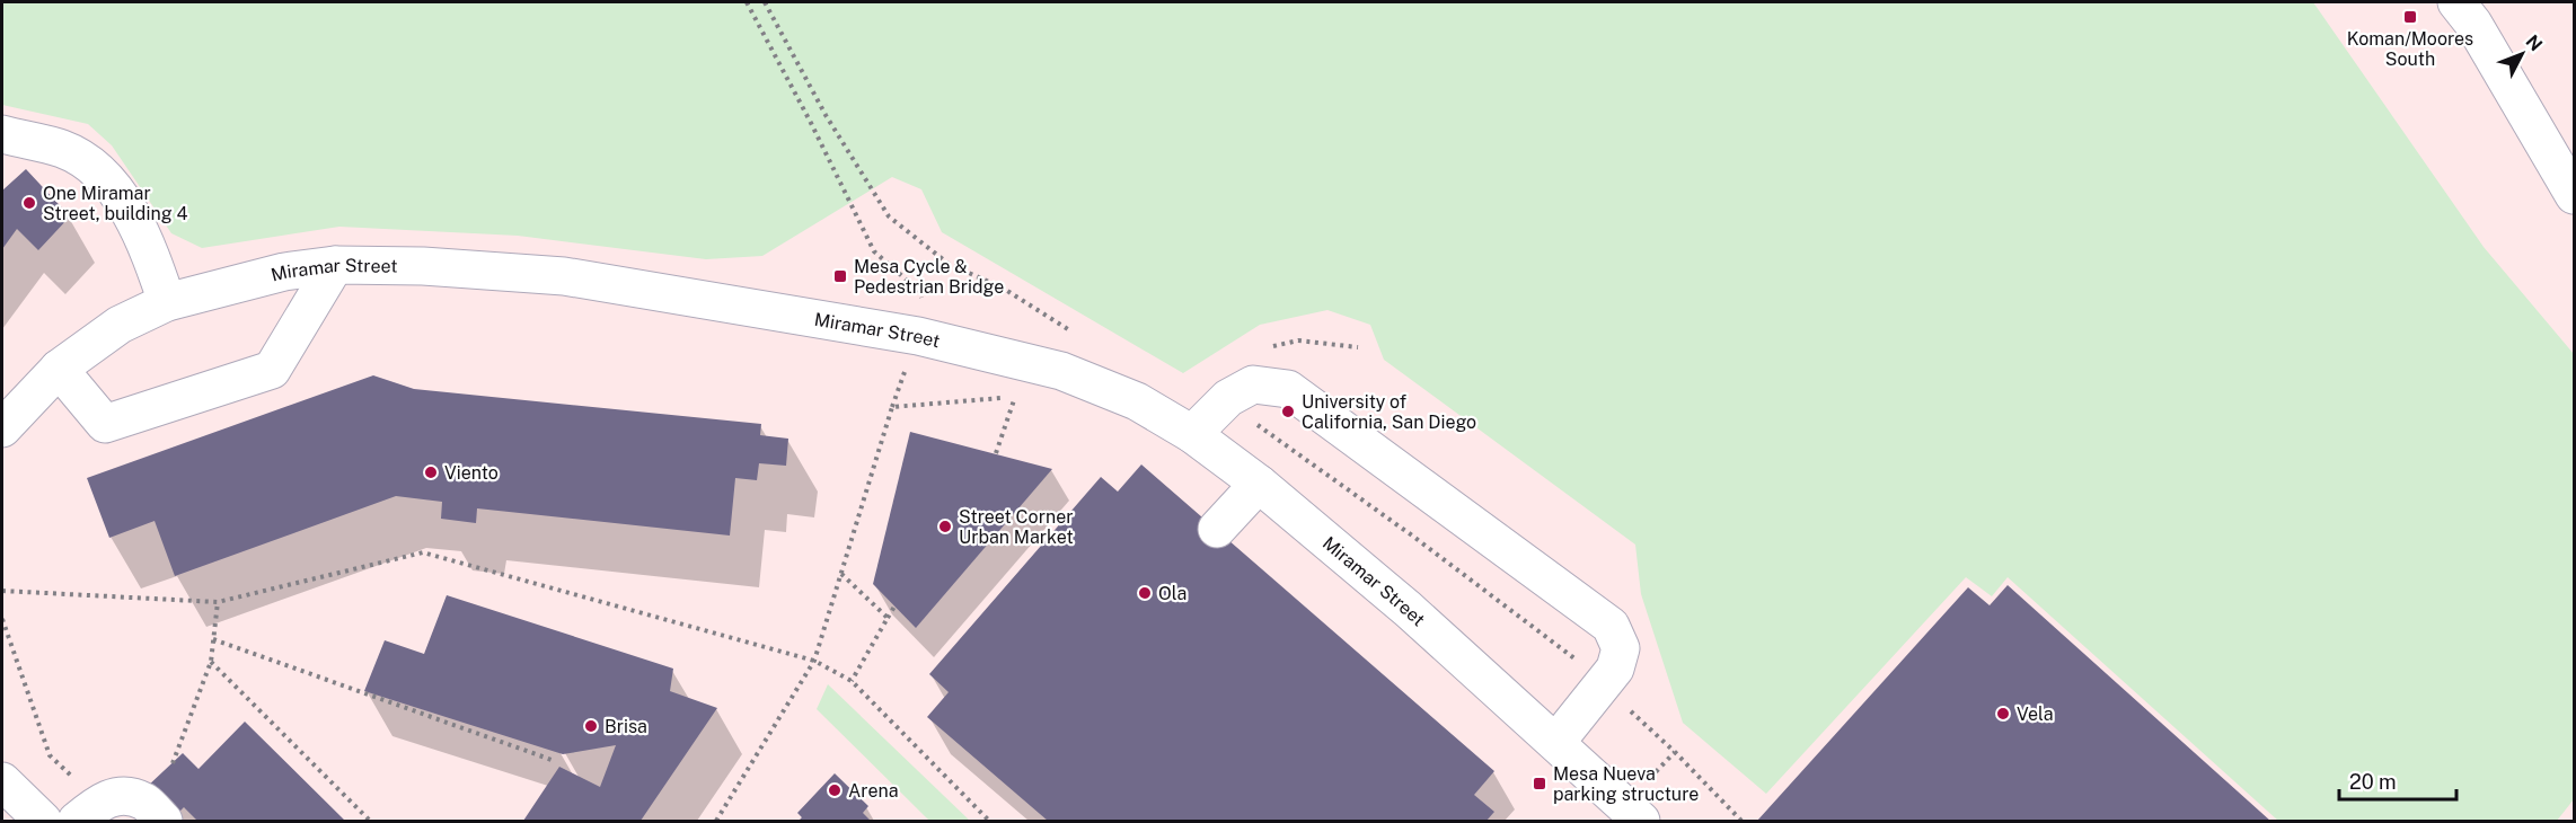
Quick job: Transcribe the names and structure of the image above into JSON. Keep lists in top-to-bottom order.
{
  "streets": {
    "street": ["Miramar Street"]
  },
  "places": {
    "transit": ["Koman/Moores South", "Mesa Cycle & Pedestrian Bridge", "Mesa Nueva parking structure"],
    "other": [
      "One Miramar Street, building 4",
      "University of California, San Diego",
      "Viento",
      "Street Corner Urban Market",
      "Ola",
      "Vela",
      "Brisa",
      "Arena"
    ]
  },
  "scale_bar": "20 m",
  "north": "top right"
}
